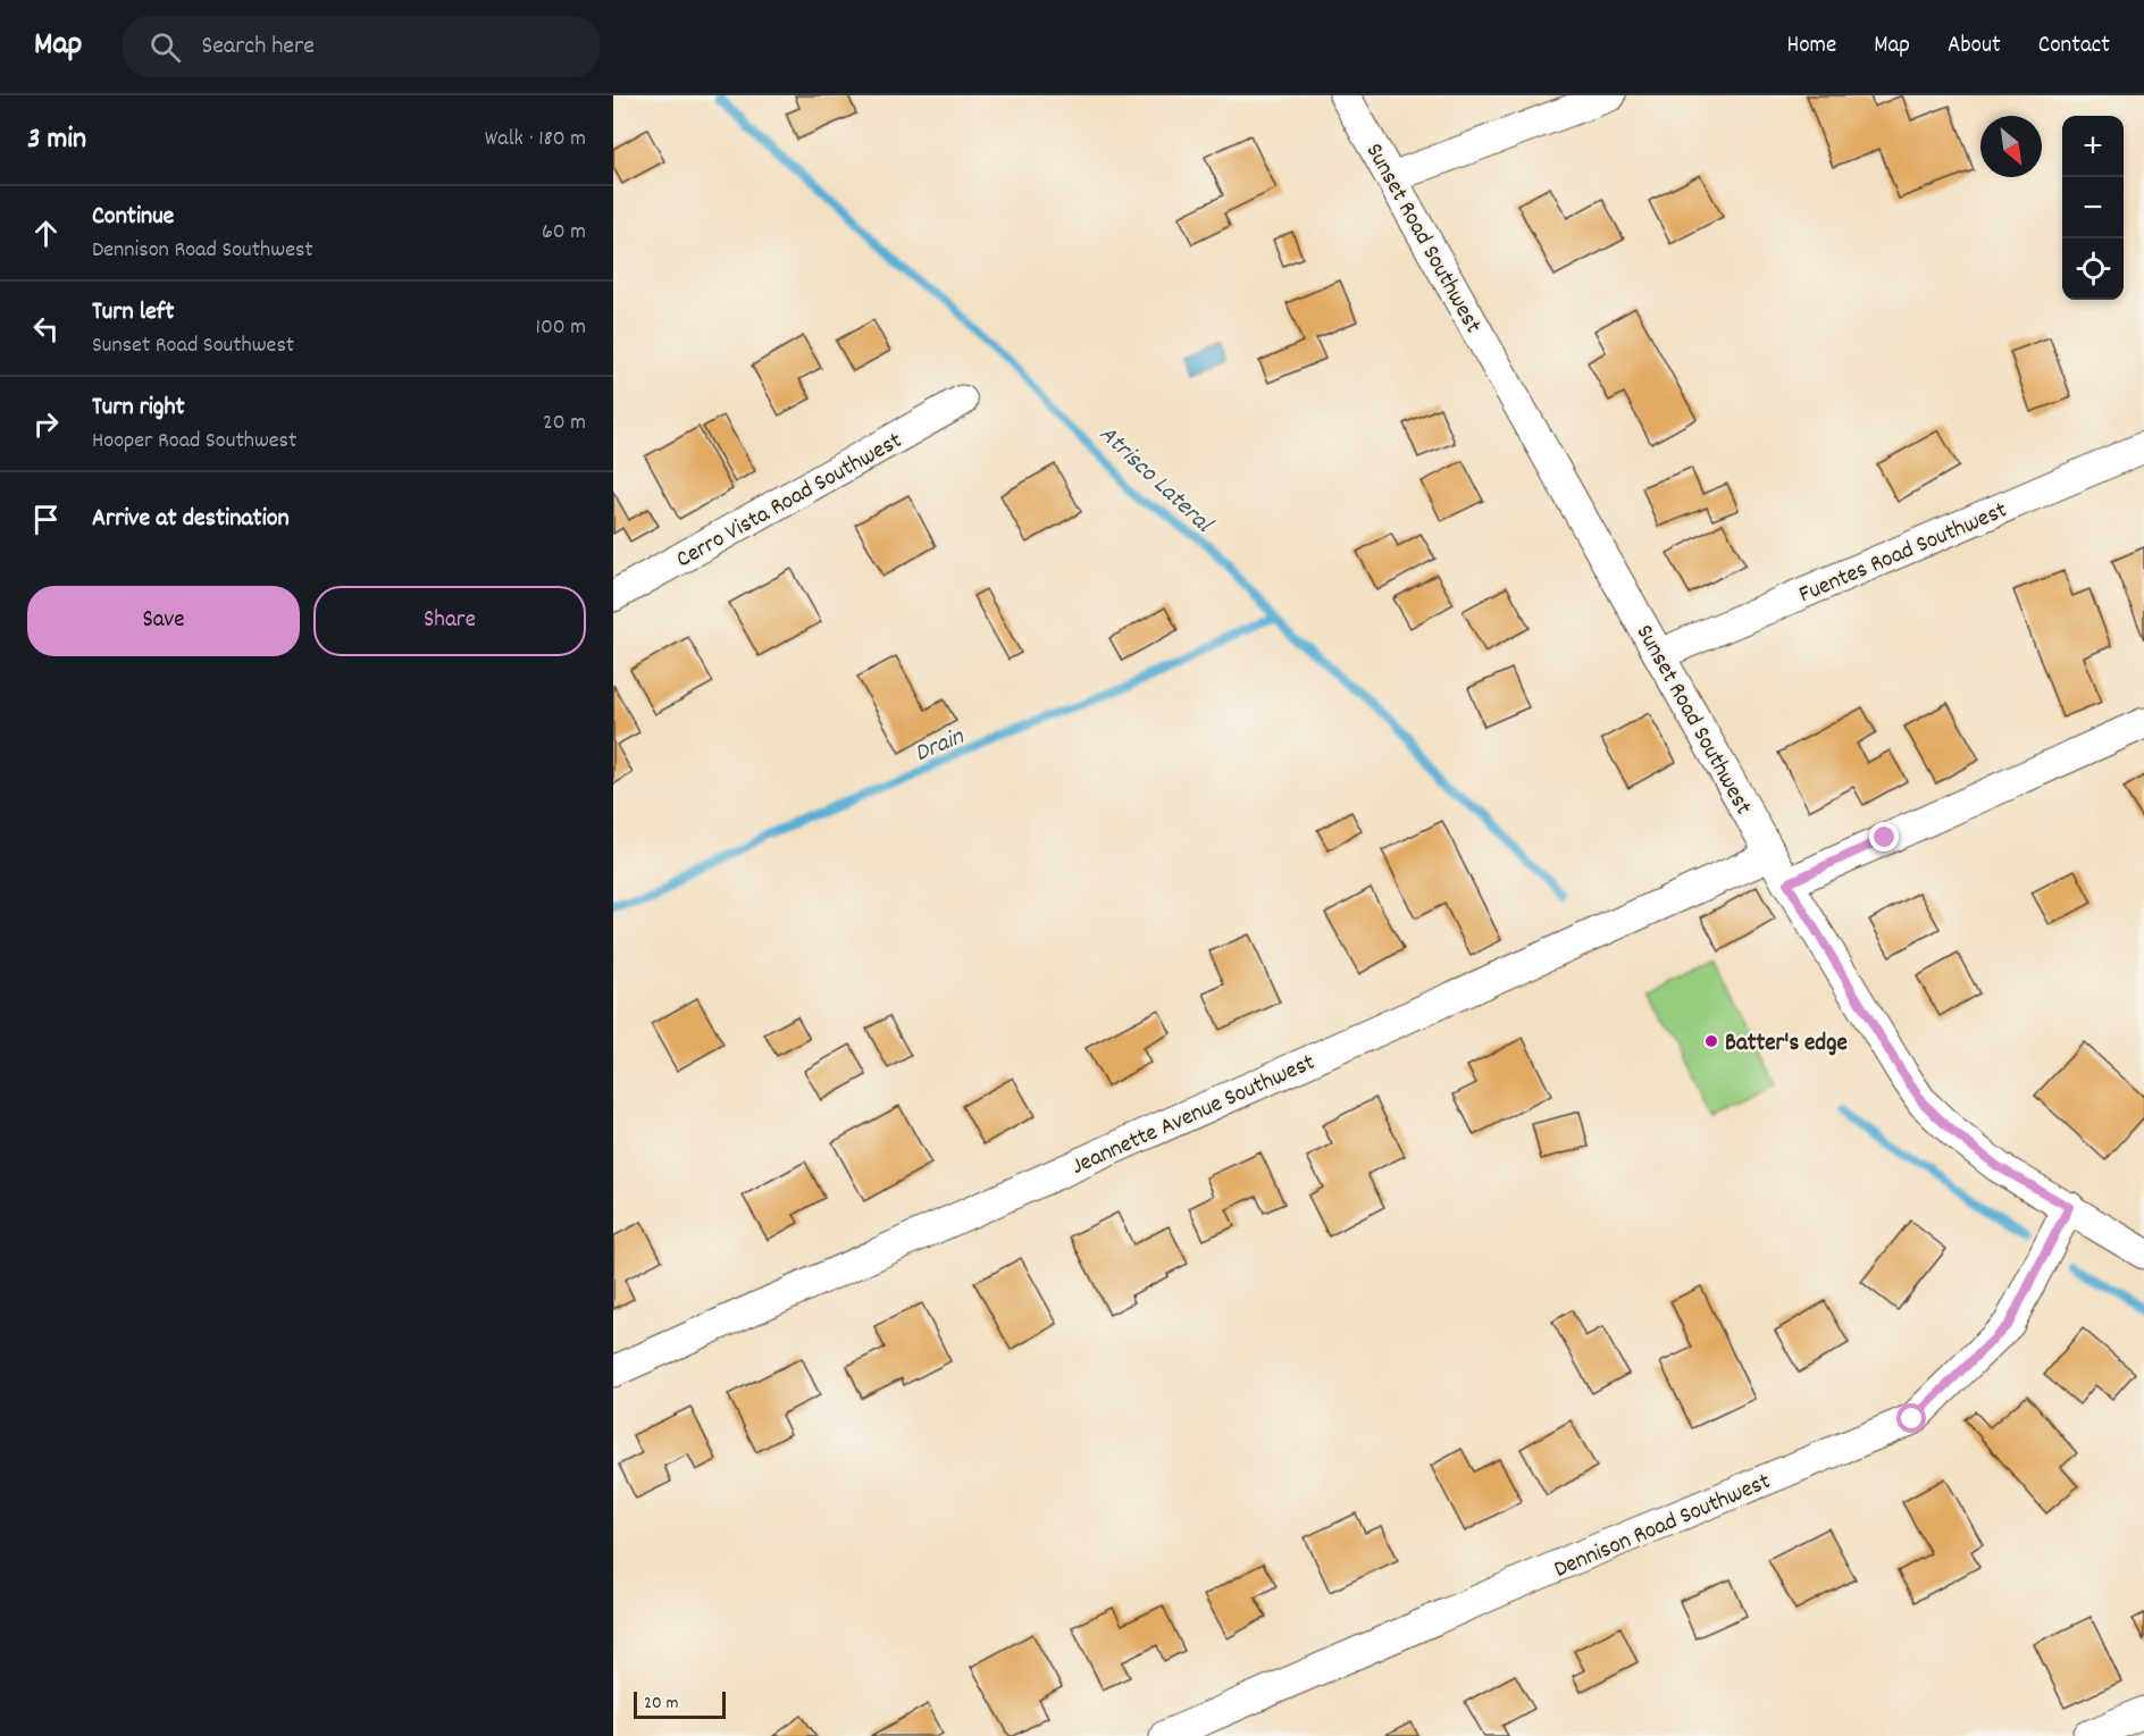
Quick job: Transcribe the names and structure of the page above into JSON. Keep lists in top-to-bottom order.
{
  "streets": {
    "street": [
      "Sunset Road Southwest",
      "Cerro Vista Road Southwest",
      "Fuentes Road Southwest",
      "Jeannette Avenue Southwest",
      "Dennison Road Southwest"
    ]
  },
  "crossings": [
    ["Sunset Road Southwest", "Fuentes Road Southwest"],
    ["Sunset Road Southwest", "Jeannette Avenue Southwest"],
    ["Sunset Road Southwest", "Dennison Road Southwest"]
  ],
  "water": ["Atrisco Lateral", "Drain"],
  "places": ["Batter's edge"],
  "scale_bar": "20 m",
  "north": "bottom right",
  "page": {
    "header": "Map",
    "search": "Search here",
    "nav": [
      "Home",
      "Map",
      "About",
      "Contact"
    ],
    "heading": ["3 min", "Walk · 180 m"],
    "map_buttons": ["+", "−"],
    "list": [
      ["Continue", "Dennison Road Southwest", "60 m"],
      ["Turn left", "Sunset Road Southwest", "100 m"],
      ["Turn right", "Hooper Road Southwest", "20 m"],
      "Arrive at destination"
    ],
    "buttons": ["Save", "Share"],
    "scale": "20 m"
  }
}
